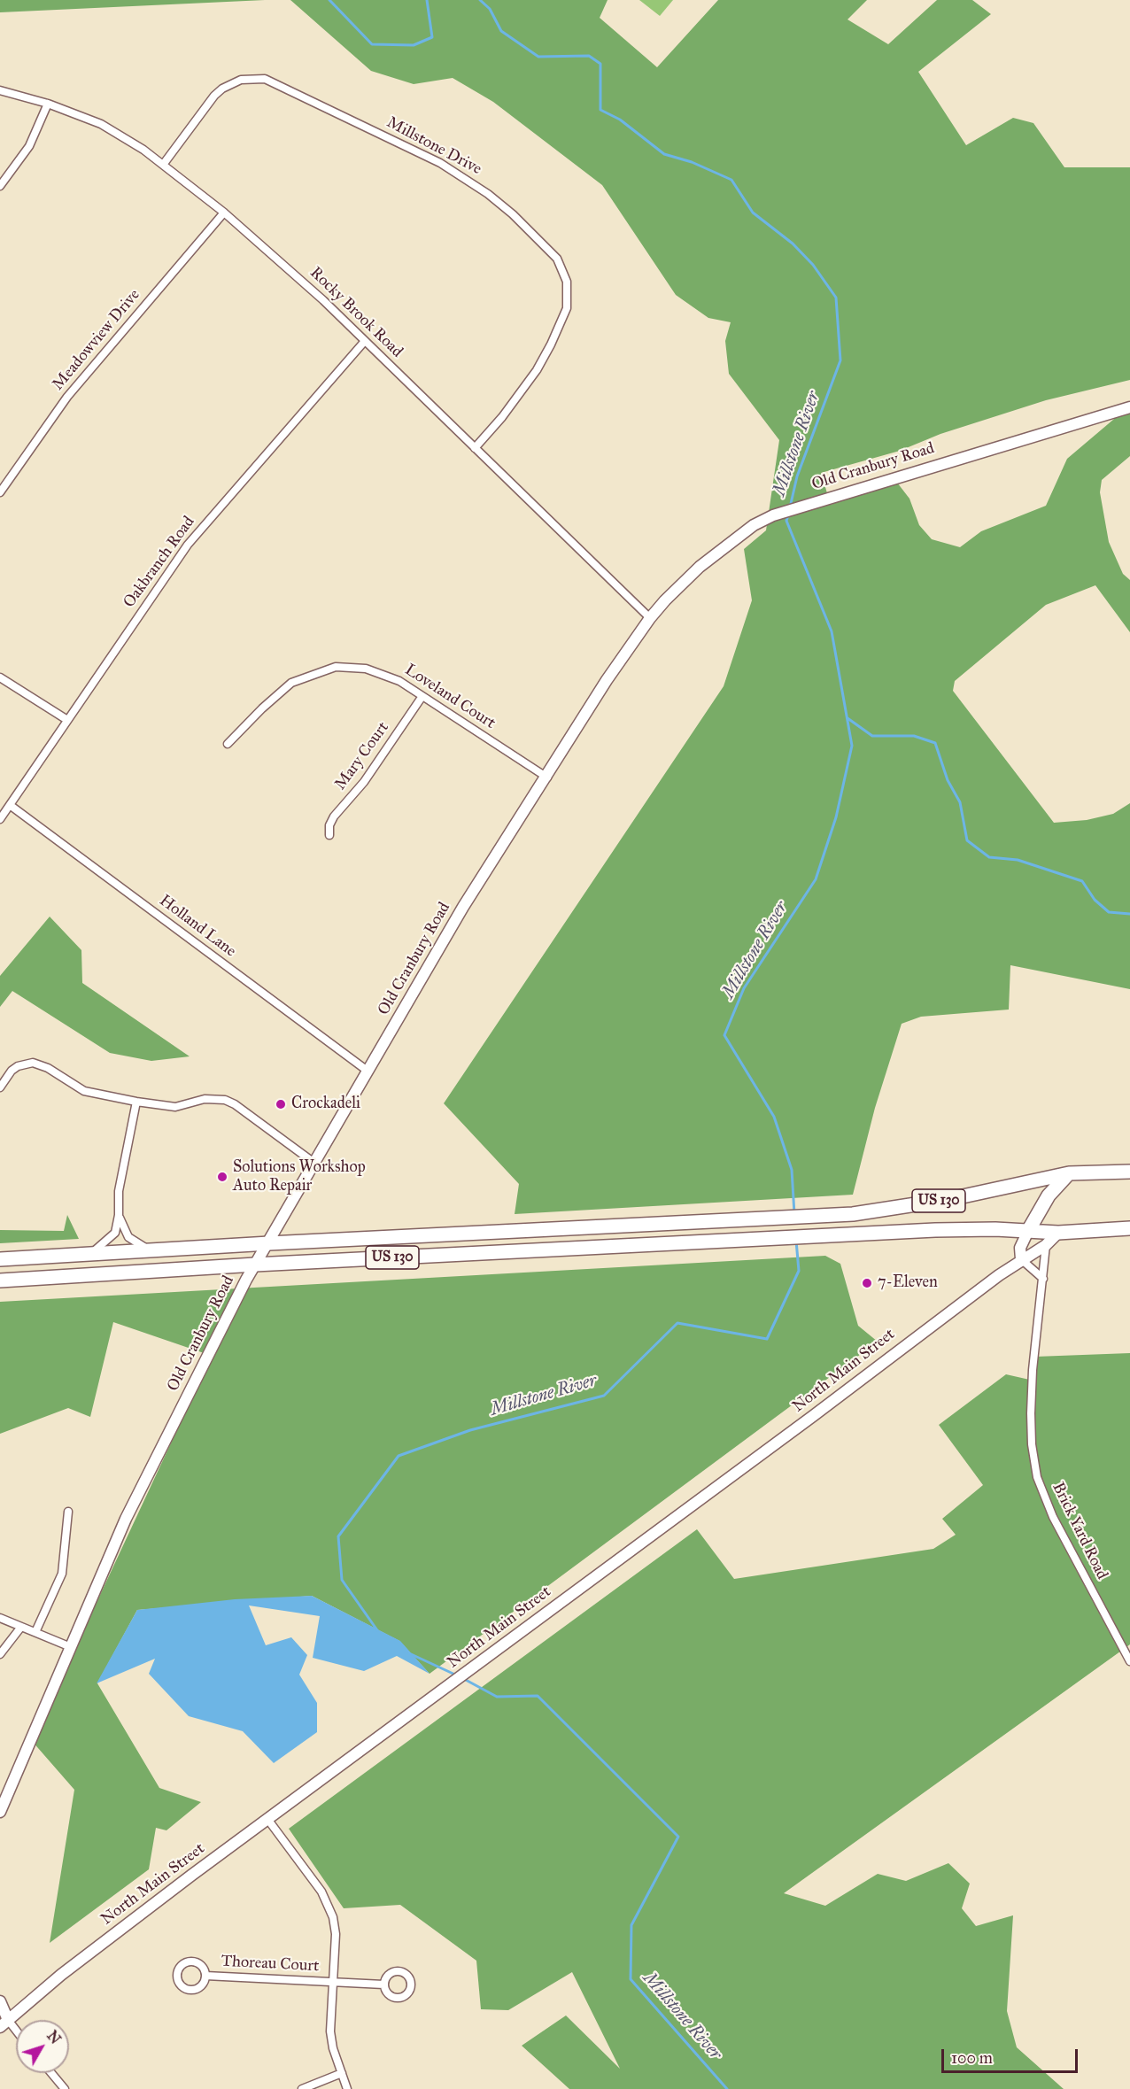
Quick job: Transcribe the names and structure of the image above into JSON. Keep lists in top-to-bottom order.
{
  "streets": {
    "highway": ["US 130"],
    "street": [
      "Millstone Drive",
      "Rocky Brook Road",
      "Meadowview Drive",
      "Old Cranbury Road",
      "Oakbranch Road",
      "Loveland Court",
      "Mary Court",
      "Holland Lane",
      "North Main Street",
      "Brick Yard Road",
      "Thoreau Court"
    ]
  },
  "crossings": [
    ["Millstone Drive", "Rocky Brook Road"],
    ["Rocky Brook Road", "Meadowview Drive"],
    ["Rocky Brook Road", "Old Cranbury Road"],
    ["Rocky Brook Road", "Oakbranch Road"],
    ["Old Cranbury Road", "Loveland Court"],
    ["Old Cranbury Road", "Holland Lane"],
    ["Old Cranbury Road", "US 130"],
    ["Oakbranch Road", "Holland Lane"],
    ["Loveland Court", "Mary Court"],
    ["US 130", "North Main Street"],
    ["North Main Street", "Brick Yard Road"]
  ],
  "water": ["Millstone River"],
  "places": ["Crockadeli", "Solutions Workshop Auto Repair", "7-Eleven"],
  "scale_bar": "100 m",
  "north": "top right"
}
